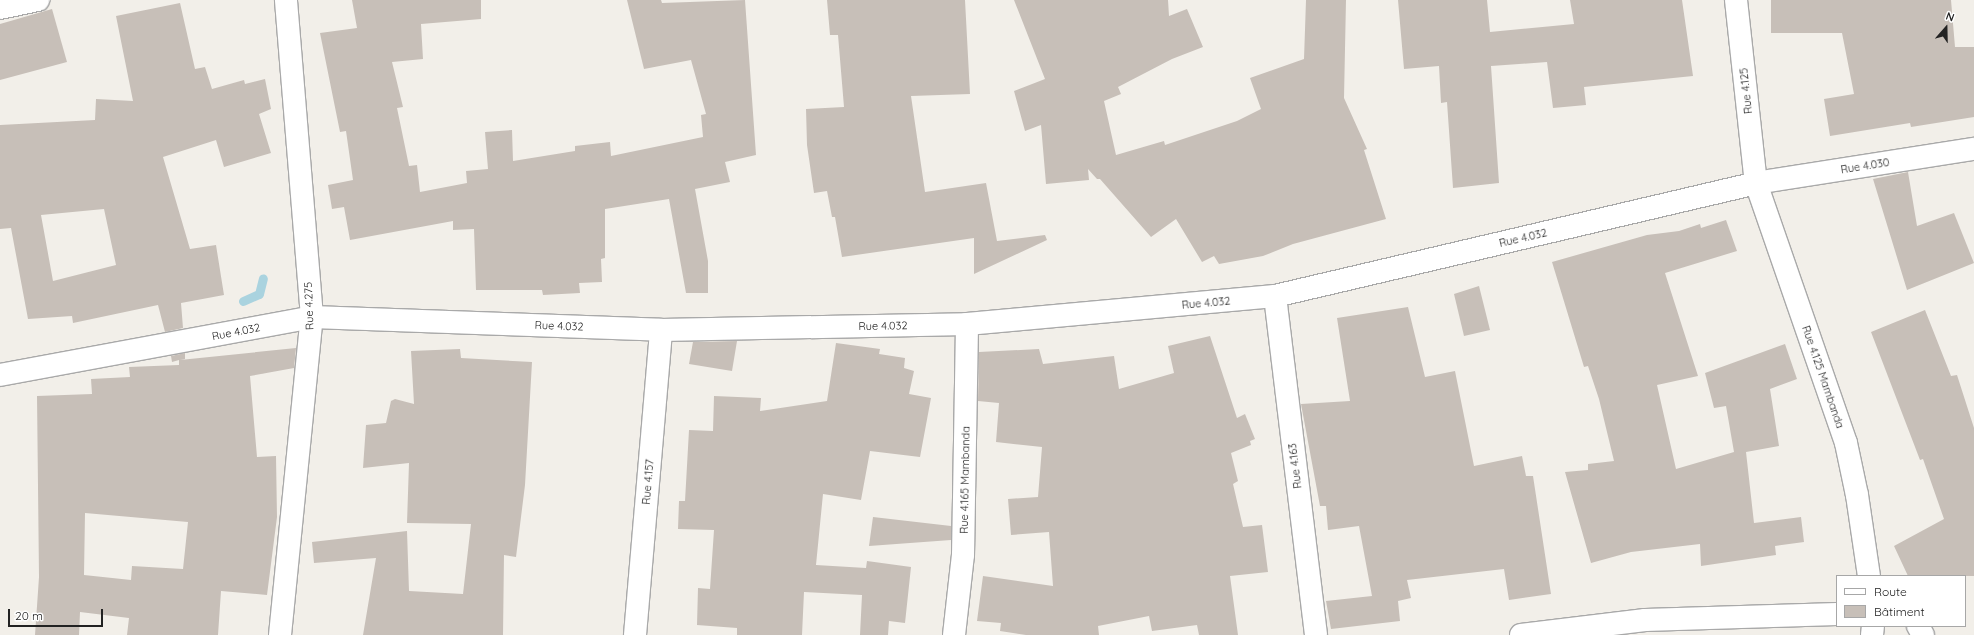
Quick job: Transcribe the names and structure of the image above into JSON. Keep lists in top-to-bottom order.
{
  "streets": {
    "street": [
      "Rue 4.125",
      "Rue 4.030",
      "Rue 4.032",
      "Rue 4.275",
      "Rue 4.125 Mambanda",
      "Rue 4.163",
      "Rue 4.165 Mambanda",
      "Rue 4.157"
    ]
  },
  "crossings": [
    ["Rue 4.125", "Rue 4.030"],
    ["Rue 4.125", "Rue 4.032"],
    ["Rue 4.125", "Rue 4.125 Mambanda"],
    ["Rue 4.030", "Rue 4.032"],
    ["Rue 4.030", "Rue 4.125 Mambanda"],
    ["Rue 4.032", "Rue 4.275"],
    ["Rue 4.032", "Rue 4.125 Mambanda"],
    ["Rue 4.032", "Rue 4.163"],
    ["Rue 4.032", "Rue 4.165 Mambanda"],
    ["Rue 4.032", "Rue 4.157"]
  ],
  "legend": ["Route", "Bâtiment"],
  "scale_bar": "20 m",
  "north": "top"
}
